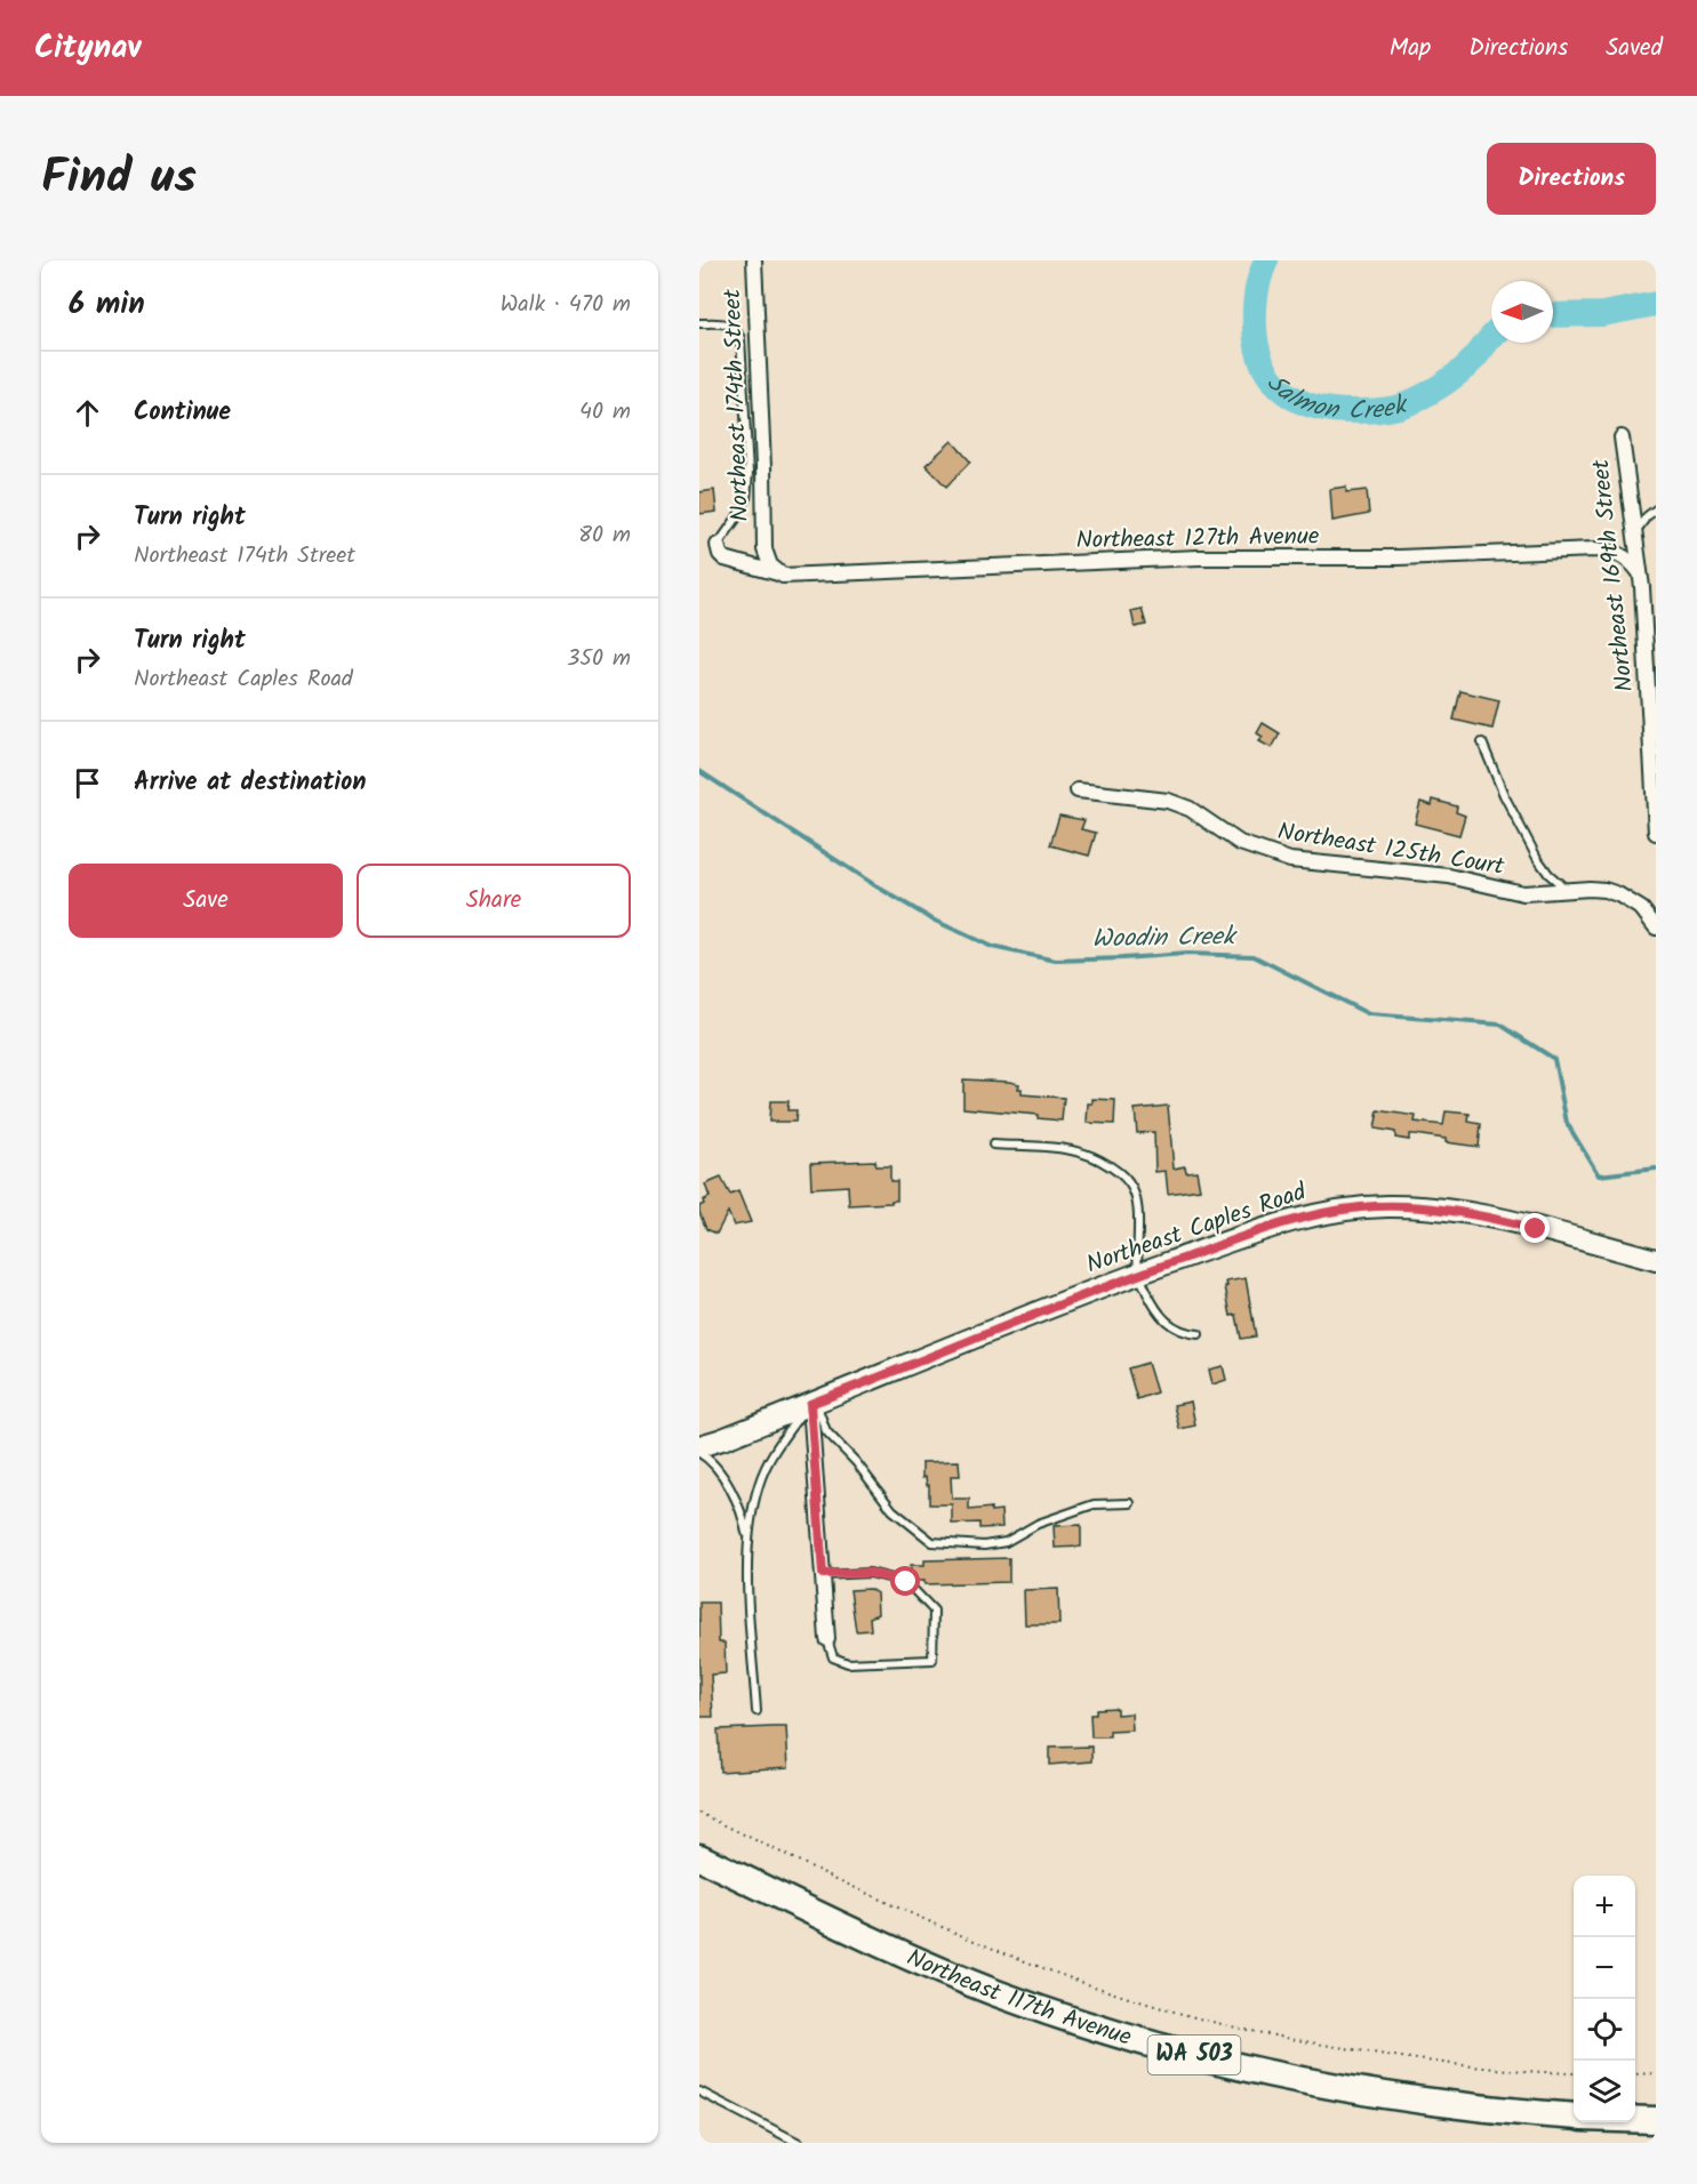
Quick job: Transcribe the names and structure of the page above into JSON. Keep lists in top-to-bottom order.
{
  "streets": {
    "highway": ["Northeast 117th Avenue", "WA 503"],
    "main road": ["Northeast Caples Road"],
    "street": [
      "Northeast 174th Street",
      "Northeast 127th Avenue",
      "Northeast 169th Street",
      "Northeast 125th Court"
    ]
  },
  "crossings": [
    ["Northeast 174th Street", "Northeast 127th Avenue"],
    ["Northeast 127th Avenue", "Northeast 169th Street"]
  ],
  "water": ["Salmon Creek", "Woodin Creek"],
  "north": "left",
  "page": {
    "header": "Citynav",
    "nav": ["Map", "Directions", "Saved"],
    "title": "Find us",
    "buttons": [
      "Directions",
      ["Save", "Share"]
    ],
    "heading": ["6 min", "Walk · 470 m"],
    "list": [
      ["Continue", "40 m"],
      ["Turn right", "Northeast 174th Street", "80 m"],
      ["Turn right", "Northeast Caples Road", "350 m"],
      "Arrive at destination"
    ],
    "map_buttons": ["+", "−"]
  }
}
